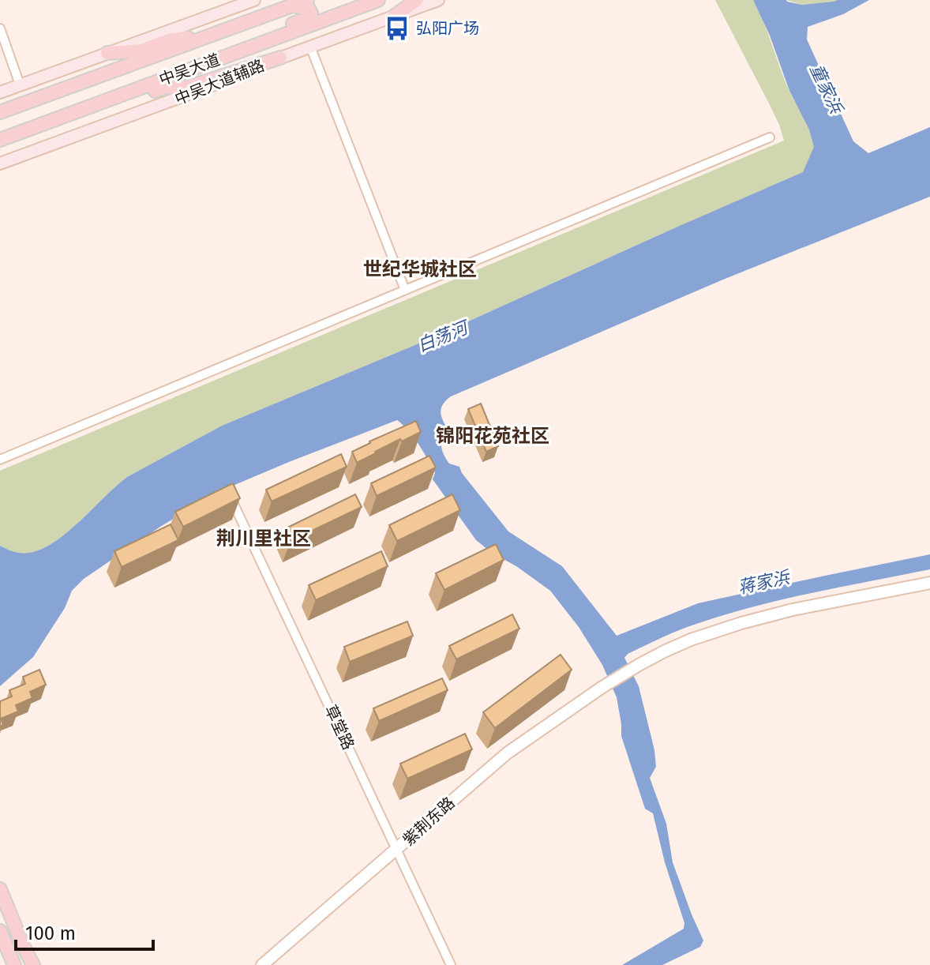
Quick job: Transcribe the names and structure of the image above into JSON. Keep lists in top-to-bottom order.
{
  "streets": {
    "main road": ["中吴大道", "中吴大道辅路"],
    "street": ["草堂路", "紫荆东路"]
  },
  "crossings": [
    ["草堂路", "紫荆东路"]
  ],
  "districts": ["世纪华城社区", "锦阳花苑社区", "荆川里社区"],
  "water": ["童家浜", "白荡河", "蒋家浜"],
  "places": {
    "bus stop": ["弘阳广场"]
  },
  "scale_bar": "100 m"
}
